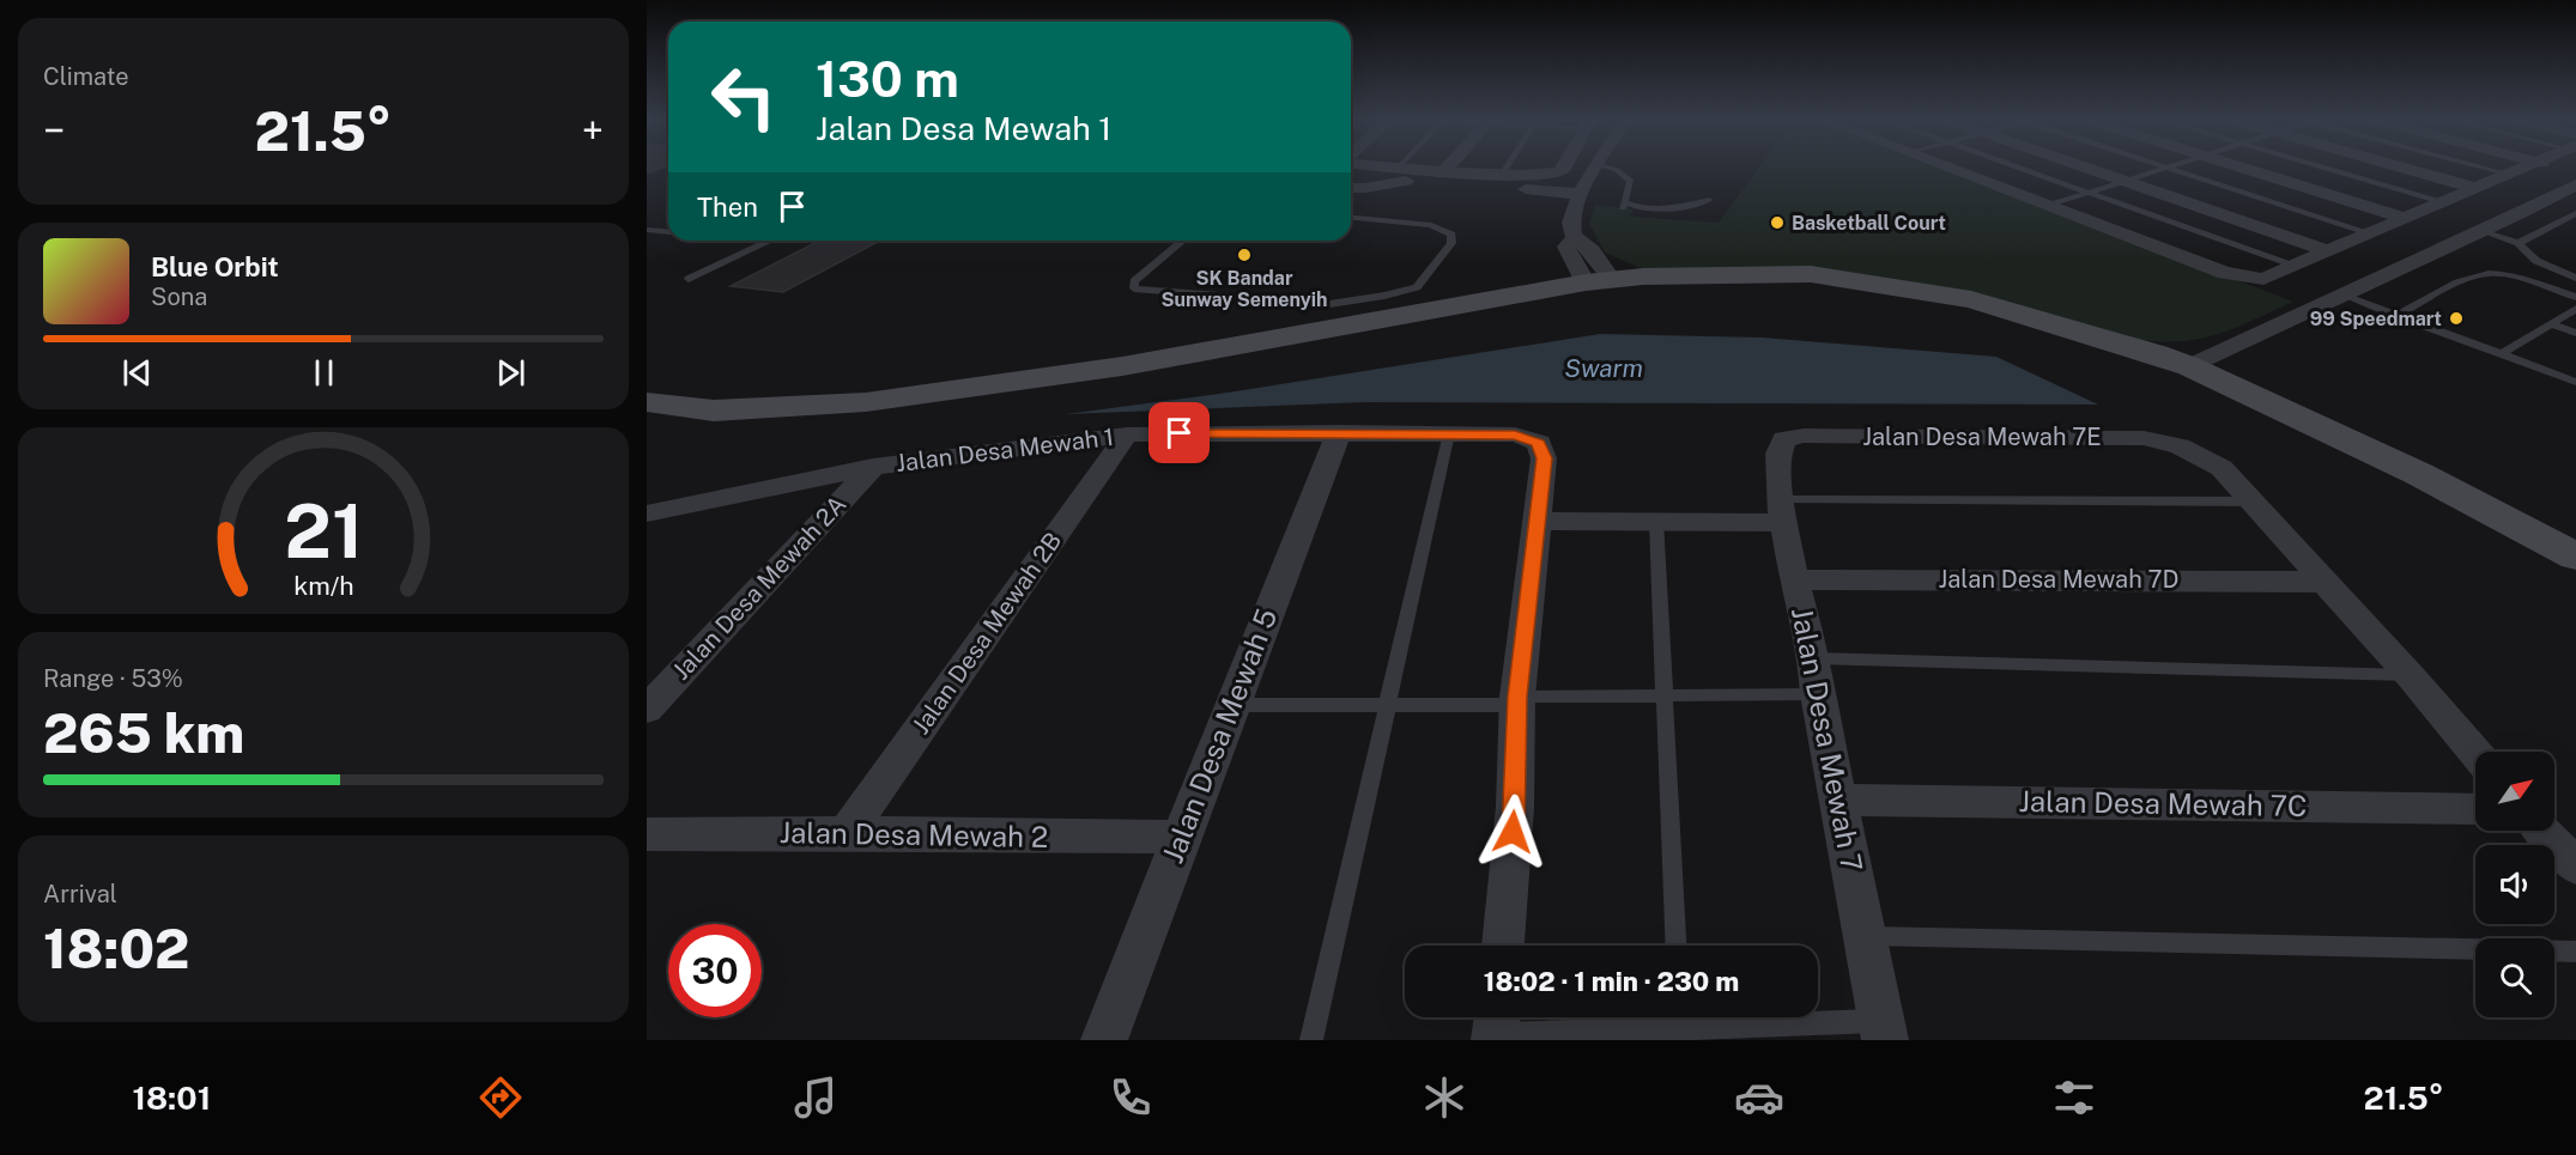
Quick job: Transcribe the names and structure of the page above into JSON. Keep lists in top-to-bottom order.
{
  "streets": {
    "street": [
      "Jalan Desa Mewah 7E",
      "Jalan Desa Mewah 1",
      "Jalan Desa Mewah 7D",
      "Jalan Desa Mewah 2A",
      "Jalan Desa Mewah 2B",
      "Jalan Desa Mewah 5",
      "Jalan Desa Mewah 7",
      "Jalan Desa Mewah 7C",
      "Jalan Desa Mewah 2"
    ]
  },
  "crossings": [
    ["Jalan Desa Mewah 7E", "Jalan Desa Mewah 7D"],
    ["Jalan Desa Mewah 7E", "Jalan Desa Mewah 7"],
    ["Jalan Desa Mewah 1", "Jalan Desa Mewah 2A"],
    ["Jalan Desa Mewah 1", "Jalan Desa Mewah 2B"],
    ["Jalan Desa Mewah 1", "Jalan Desa Mewah 5"],
    ["Jalan Desa Mewah 7D", "Jalan Desa Mewah 7"],
    ["Jalan Desa Mewah 2B", "Jalan Desa Mewah 2"],
    ["Jalan Desa Mewah 5", "Jalan Desa Mewah 2"],
    ["Jalan Desa Mewah 7", "Jalan Desa Mewah 7C"]
  ],
  "water": ["Swarm"],
  "places": ["Basketball Court", "SK Bandar Sunway Semenyih", "99 Speedmart"],
  "north": "top right",
  "page": {
    "tile": [
      "Climate",
      ["Range · 53%", "265 km"],
      ["Arrival", "18:02"]
    ],
    "turn": ["130 m", "Jalan Desa Mewah 1"],
    "heat": ["−", "21.5°", "+"],
    "then": "Then",
    "song": ["Blue Orbit", "Sona"],
    "limit": "30",
    "trip": "18:02 · 1 min · 230 m",
    "tabs": ["18:01", "21.5°"],
    "gauge": ["21", "km/h"]
  }
}
